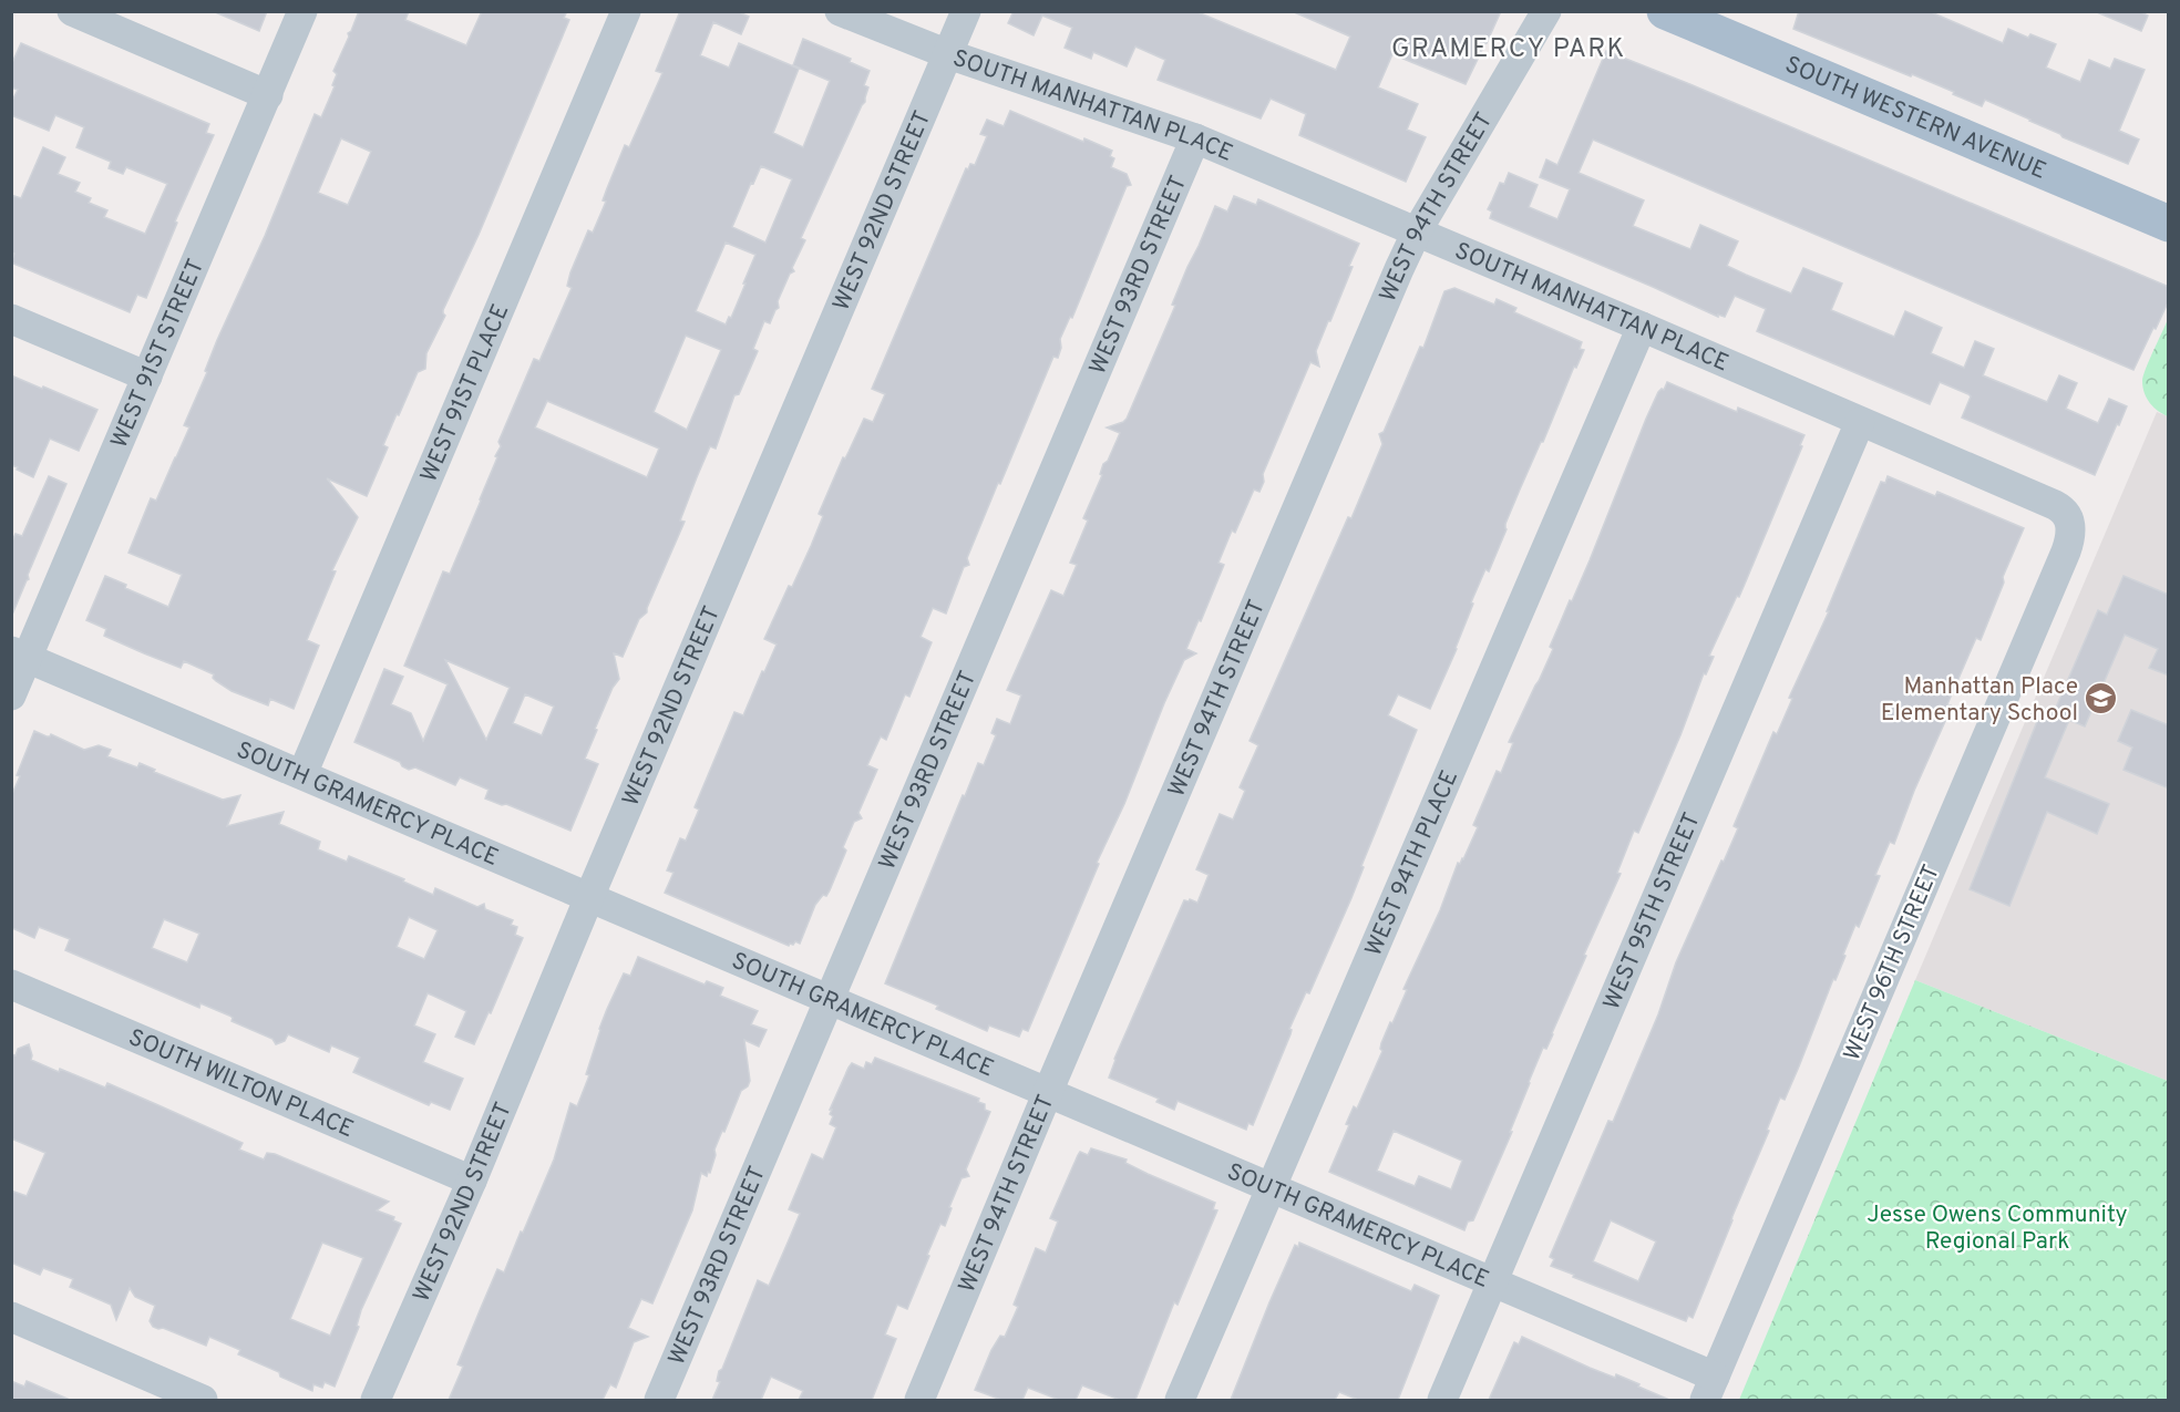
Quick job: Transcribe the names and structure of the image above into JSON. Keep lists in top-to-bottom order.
{
  "streets": {
    "main road": ["SOUTH WESTERN AVENUE"],
    "street": [
      "SOUTH MANHATTAN PLACE",
      "WEST 94TH STREET",
      "WEST 92ND STREET",
      "WEST 93RD STREET",
      "WEST 91ST STREET",
      "WEST 91ST PLACE",
      "SOUTH GRAMERCY PLACE",
      "WEST 94TH PLACE",
      "WEST 95TH STREET",
      "WEST 96TH STREET",
      "SOUTH WILTON PLACE"
    ]
  },
  "crossings": [
    ["SOUTH MANHATTAN PLACE", "WEST 94TH STREET"],
    ["SOUTH MANHATTAN PLACE", "WEST 92ND STREET"],
    ["SOUTH MANHATTAN PLACE", "WEST 93RD STREET"],
    ["SOUTH MANHATTAN PLACE", "WEST 94TH PLACE"],
    ["SOUTH MANHATTAN PLACE", "WEST 95TH STREET"],
    ["SOUTH MANHATTAN PLACE", "WEST 96TH STREET"],
    ["WEST 94TH STREET", "SOUTH GRAMERCY PLACE"],
    ["WEST 92ND STREET", "SOUTH GRAMERCY PLACE"],
    ["WEST 92ND STREET", "SOUTH WILTON PLACE"],
    ["WEST 93RD STREET", "SOUTH GRAMERCY PLACE"],
    ["WEST 91ST STREET", "SOUTH GRAMERCY PLACE"],
    ["WEST 91ST PLACE", "SOUTH GRAMERCY PLACE"],
    ["SOUTH GRAMERCY PLACE", "WEST 94TH PLACE"],
    ["SOUTH GRAMERCY PLACE", "WEST 95TH STREET"],
    ["SOUTH GRAMERCY PLACE", "WEST 96TH STREET"]
  ],
  "districts": ["GRAMERCY PARK"],
  "parks": ["Jesse Owens Community Regional Park"],
  "places": {
    "school or university": ["Manhattan Place Elementary School"]
  }
}
